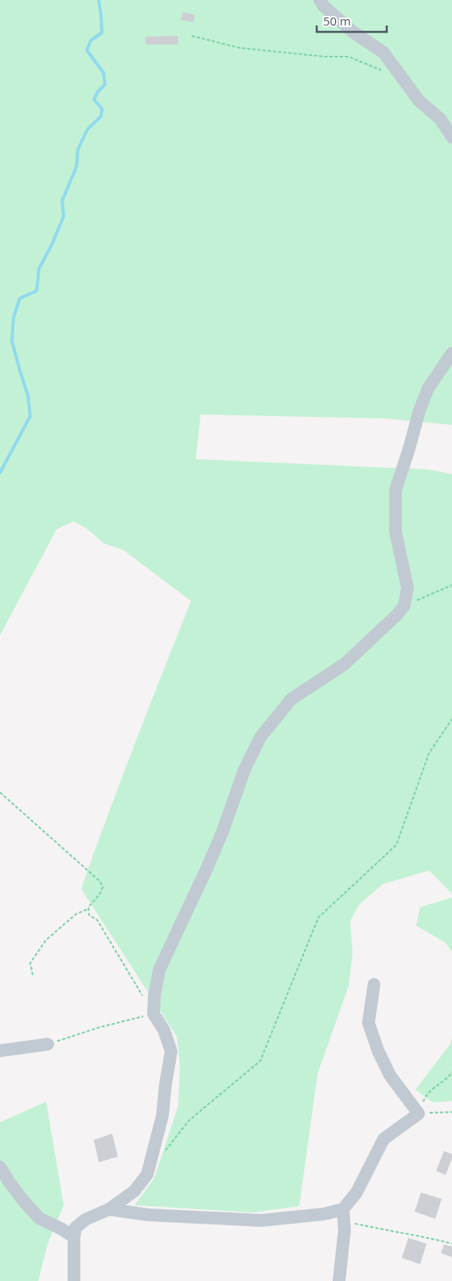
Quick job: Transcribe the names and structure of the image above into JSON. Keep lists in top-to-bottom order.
{
  "scale_bar": "50 m"
}
